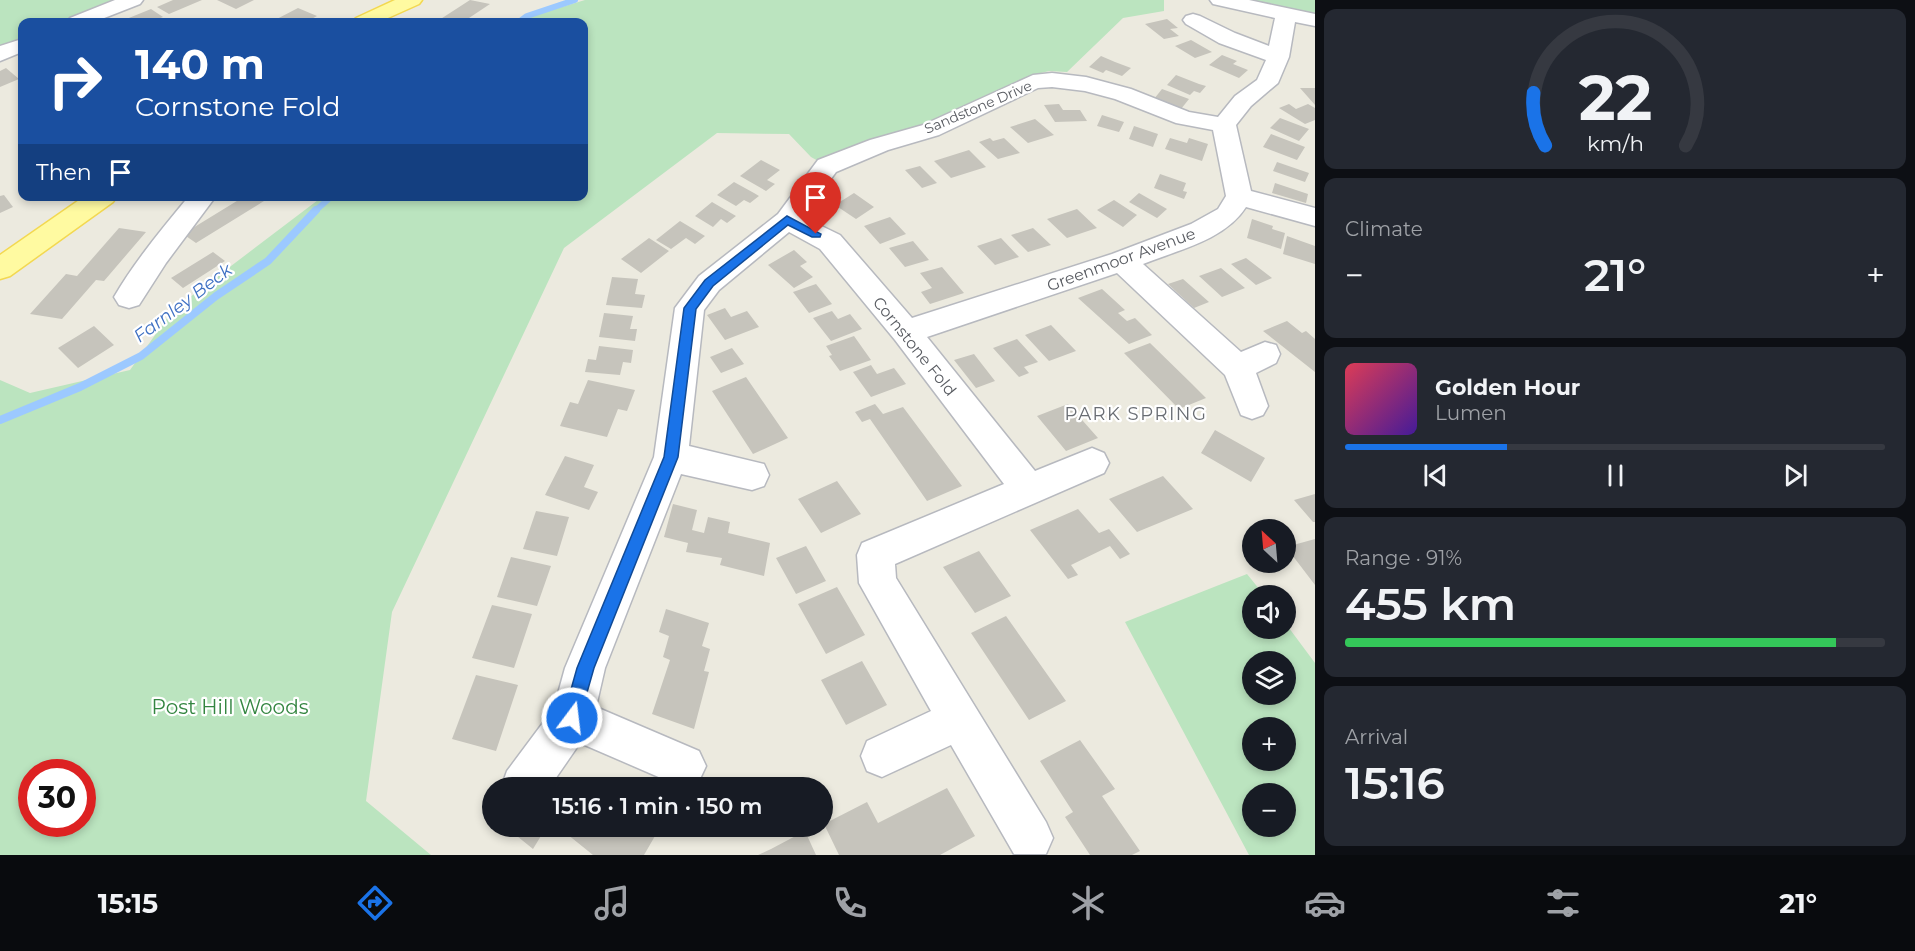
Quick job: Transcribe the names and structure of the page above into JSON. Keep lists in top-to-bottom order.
{
  "streets": {
    "street": ["Sandstone Drive", "Greenmoor Avenue", "Cornstone Fold"]
  },
  "crossings": [
    ["Sandstone Drive", "Cornstone Fold"],
    ["Greenmoor Avenue", "Cornstone Fold"]
  ],
  "districts": ["PARK SPRING"],
  "water": ["Farnley Beck"],
  "parks": ["Post Hill Woods"],
  "north": "top left",
  "page": {
    "turn": ["140 m", "Cornstone Fold"],
    "then": "Then",
    "tile": [
      "Climate",
      ["Range · 91%", "455 km"],
      ["Arrival", "15:16"]
    ],
    "heat": ["−", "21°", "+"],
    "song": ["Golden Hour", "Lumen"],
    "map_buttons": ["+", "−"],
    "limit": "30",
    "trip": "15:16 · 1 min · 150 m",
    "tabs": ["15:15", "21°"],
    "gauge": ["22", "km/h"]
  }
}
